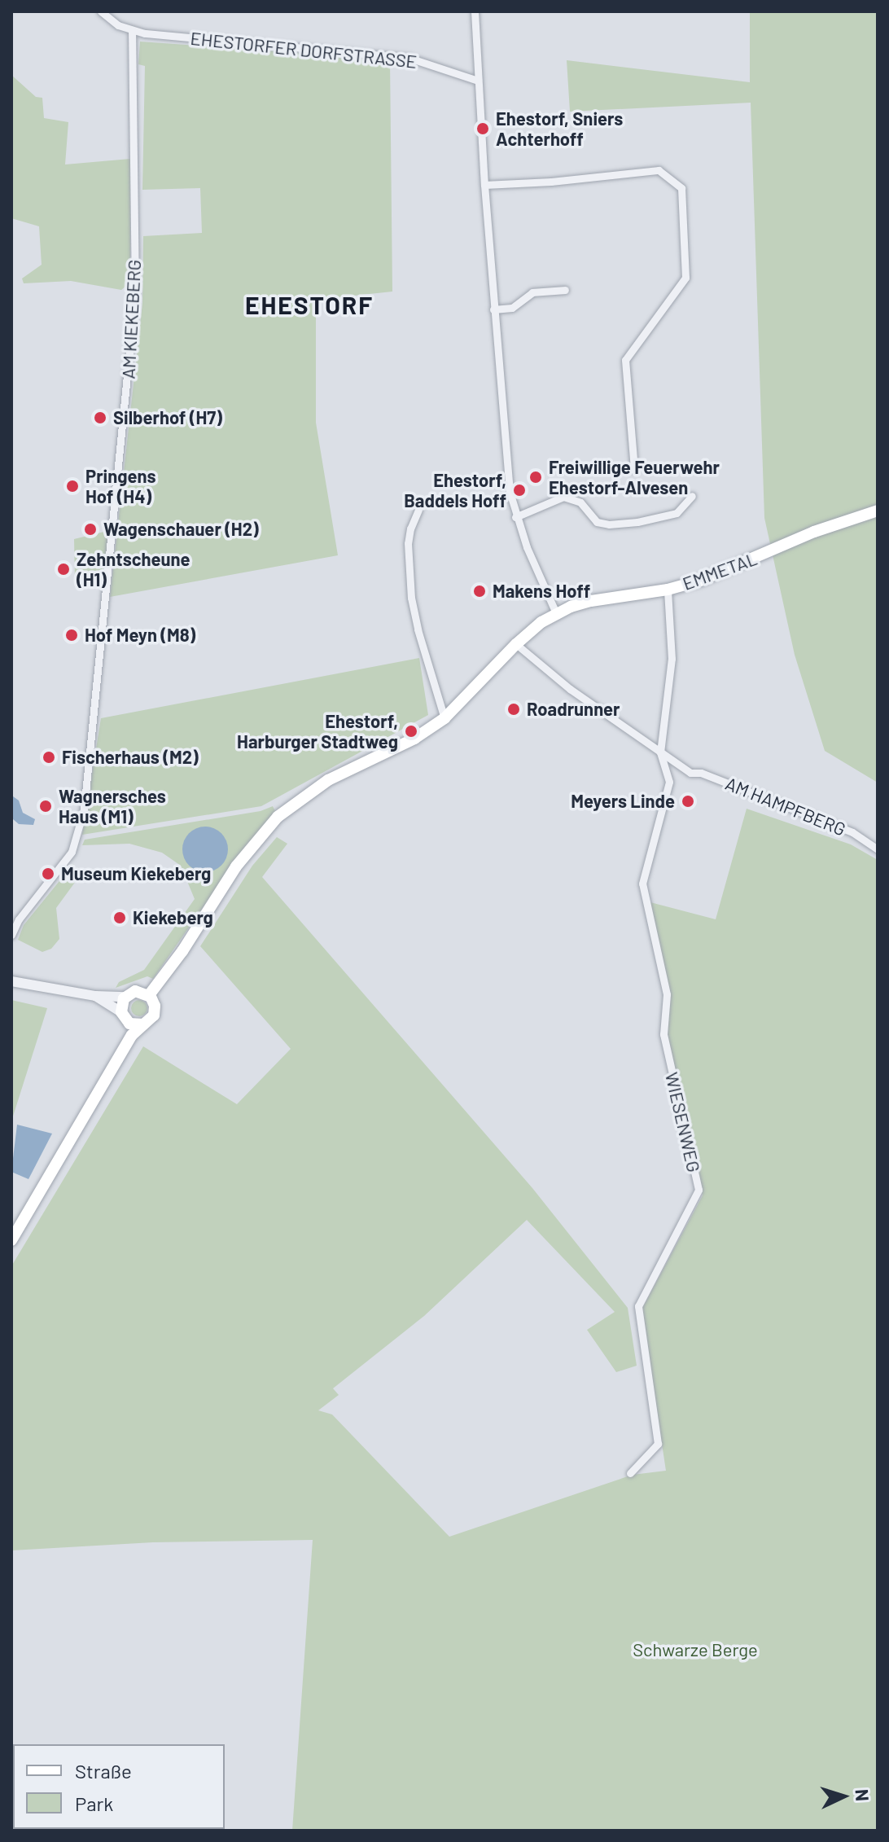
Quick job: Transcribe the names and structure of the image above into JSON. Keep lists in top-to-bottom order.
{
  "streets": {
    "main road": ["EMMETAL"],
    "street": [
      "EHESTORFER DORFSTRASSE",
      "AM KIEKEBERG",
      "AM HAMPFBERG",
      "WIESENWEG"
    ]
  },
  "crossings": [
    ["EHESTORFER DORFSTRASSE", "AM KIEKEBERG"],
    ["AM HAMPFBERG", "WIESENWEG"]
  ],
  "districts": ["EHESTORF"],
  "parks": ["Schwarze Berge"],
  "places": [
    "Ehestorf, Sniers Achterhoff",
    "Silberhof (H7)",
    "Freiwillige Feuerwehr Ehestorf-Alvesen",
    "Pringens Hof (H4)",
    "Ehestorf, Baddels Hoff",
    "Wagenschauer (H2)",
    "Zehntscheune (H1)",
    "Makens Hoff",
    "Hof Meyn (M8)",
    "Roadrunner",
    "Ehestorf, Harburger Stadtweg",
    "Fischerhaus (M2)",
    "Meyers Linde",
    "Wagnersches Haus (M1)",
    "Museum Kiekeberg",
    "Kiekeberg"
  ],
  "legend": ["Straße", "Park"],
  "north": "right"
}
